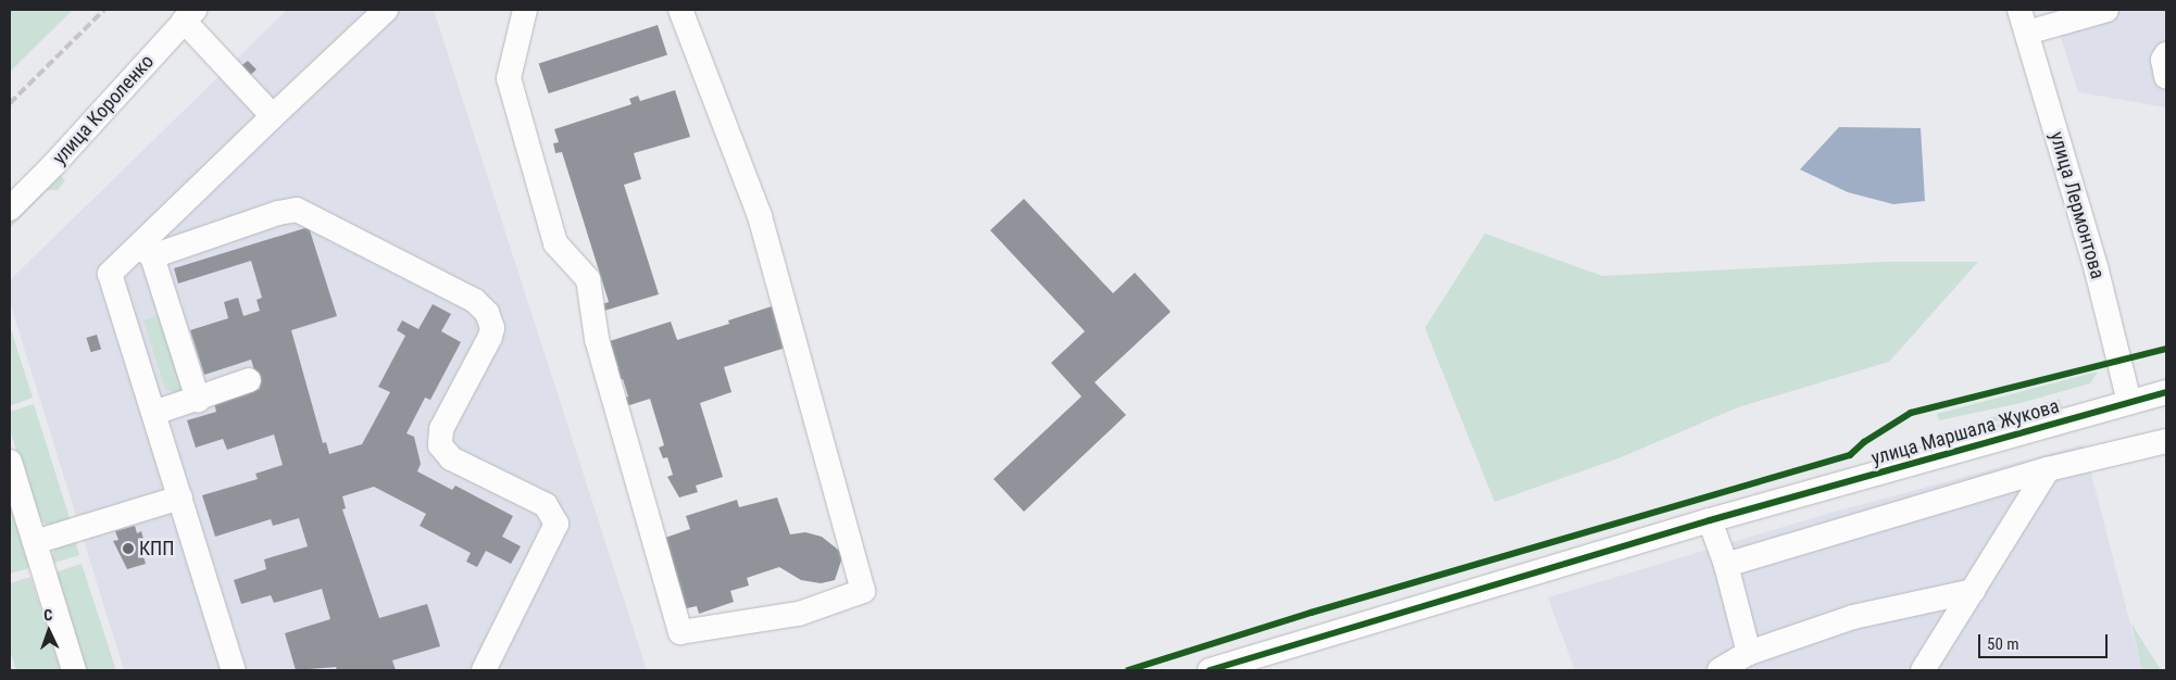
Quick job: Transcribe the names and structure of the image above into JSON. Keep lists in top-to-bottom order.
{
  "streets": {
    "street": ["улица Короленко", "улица Лермонтова", "улица Маршала Жукова"]
  },
  "crossings": [
    ["улица Лермонтова", "улица Маршала Жукова"]
  ],
  "places": ["КПП"],
  "scale_bar": "50 m",
  "north": "top"
}
